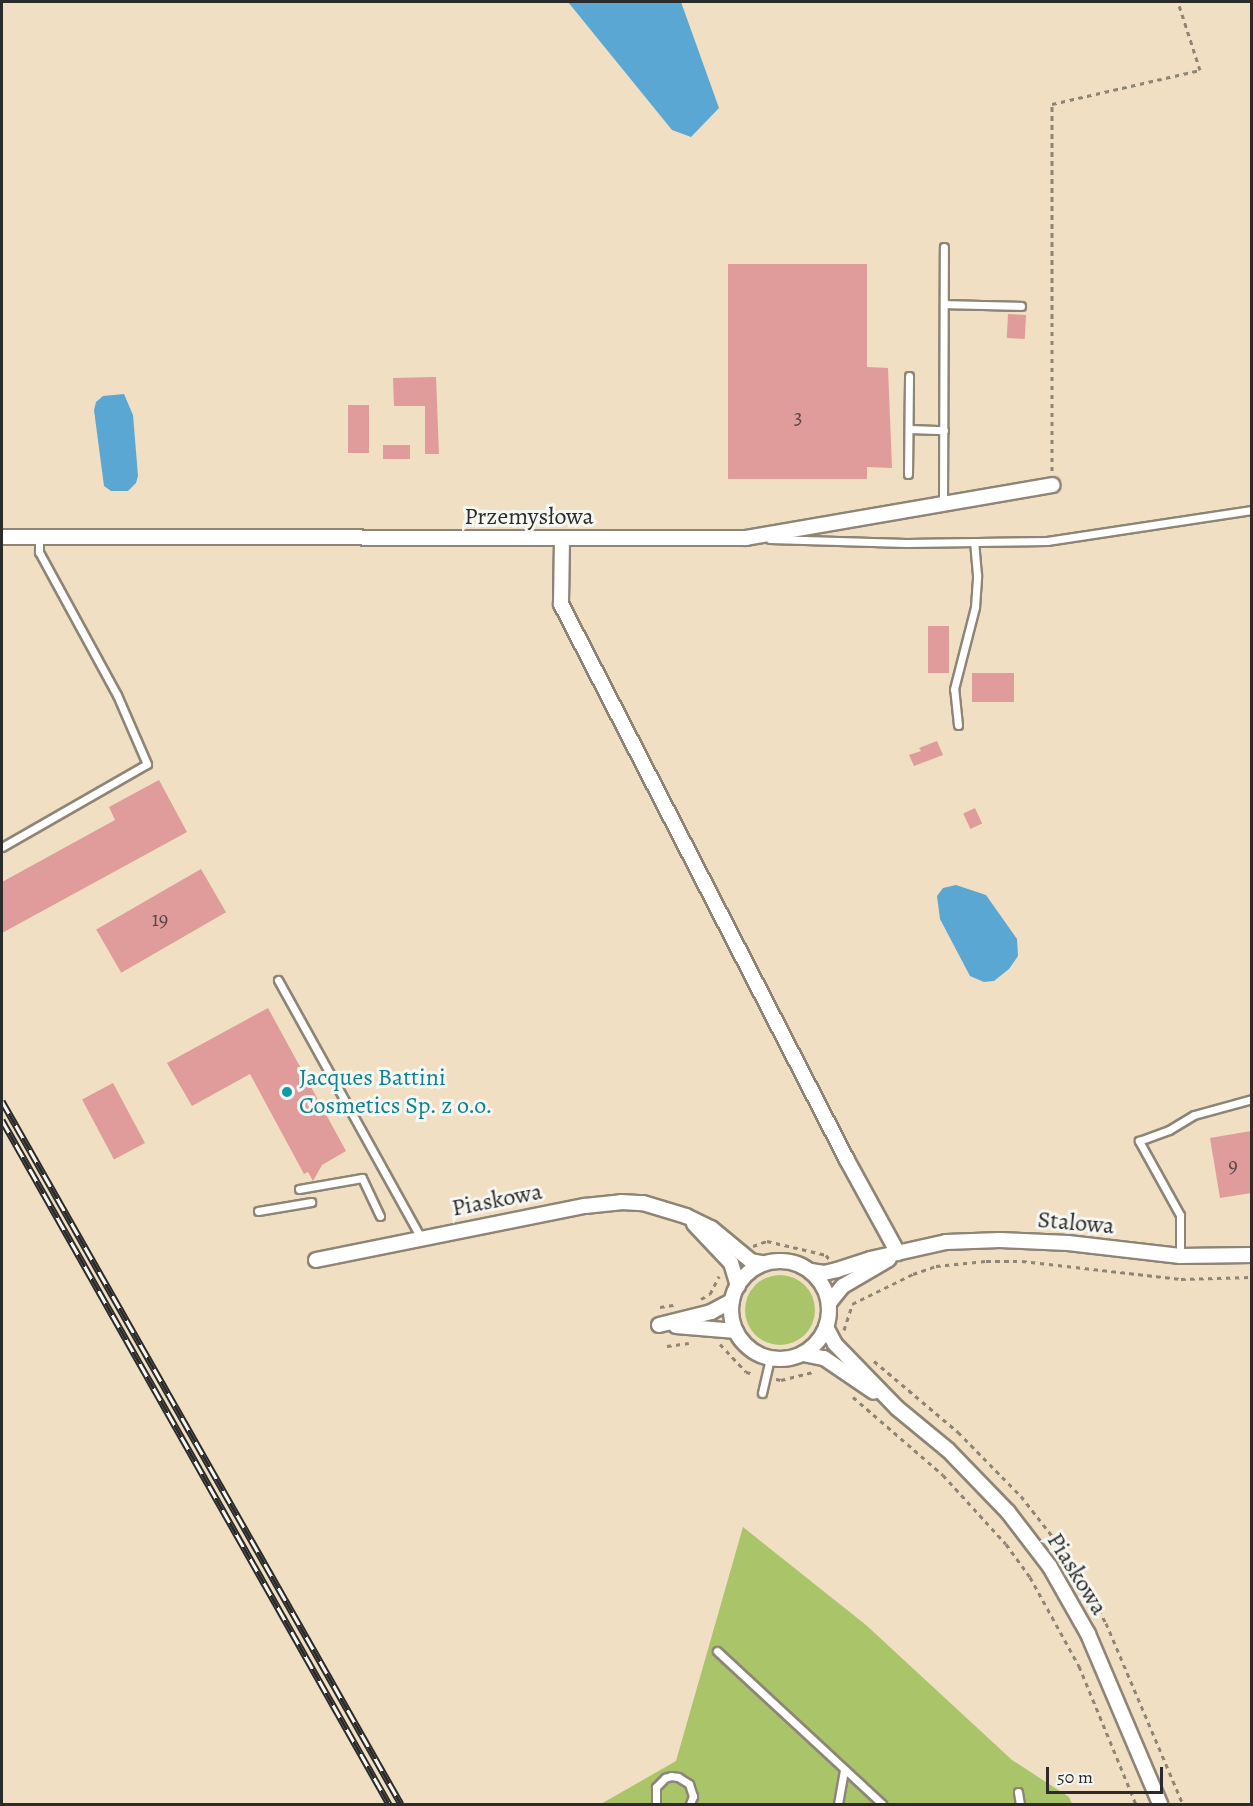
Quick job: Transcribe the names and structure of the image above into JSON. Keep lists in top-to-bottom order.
{
  "streets": {
    "street": ["Przemysłowa", "Piaskowa", "Stalowa"]
  },
  "crossings": [
    ["Piaskowa", "Stalowa"]
  ],
  "places": ["Jacques Battini Cosmetics Sp. z o.o."],
  "house_numbers": ["3", "19", "9"],
  "scale_bar": "50 m"
}
